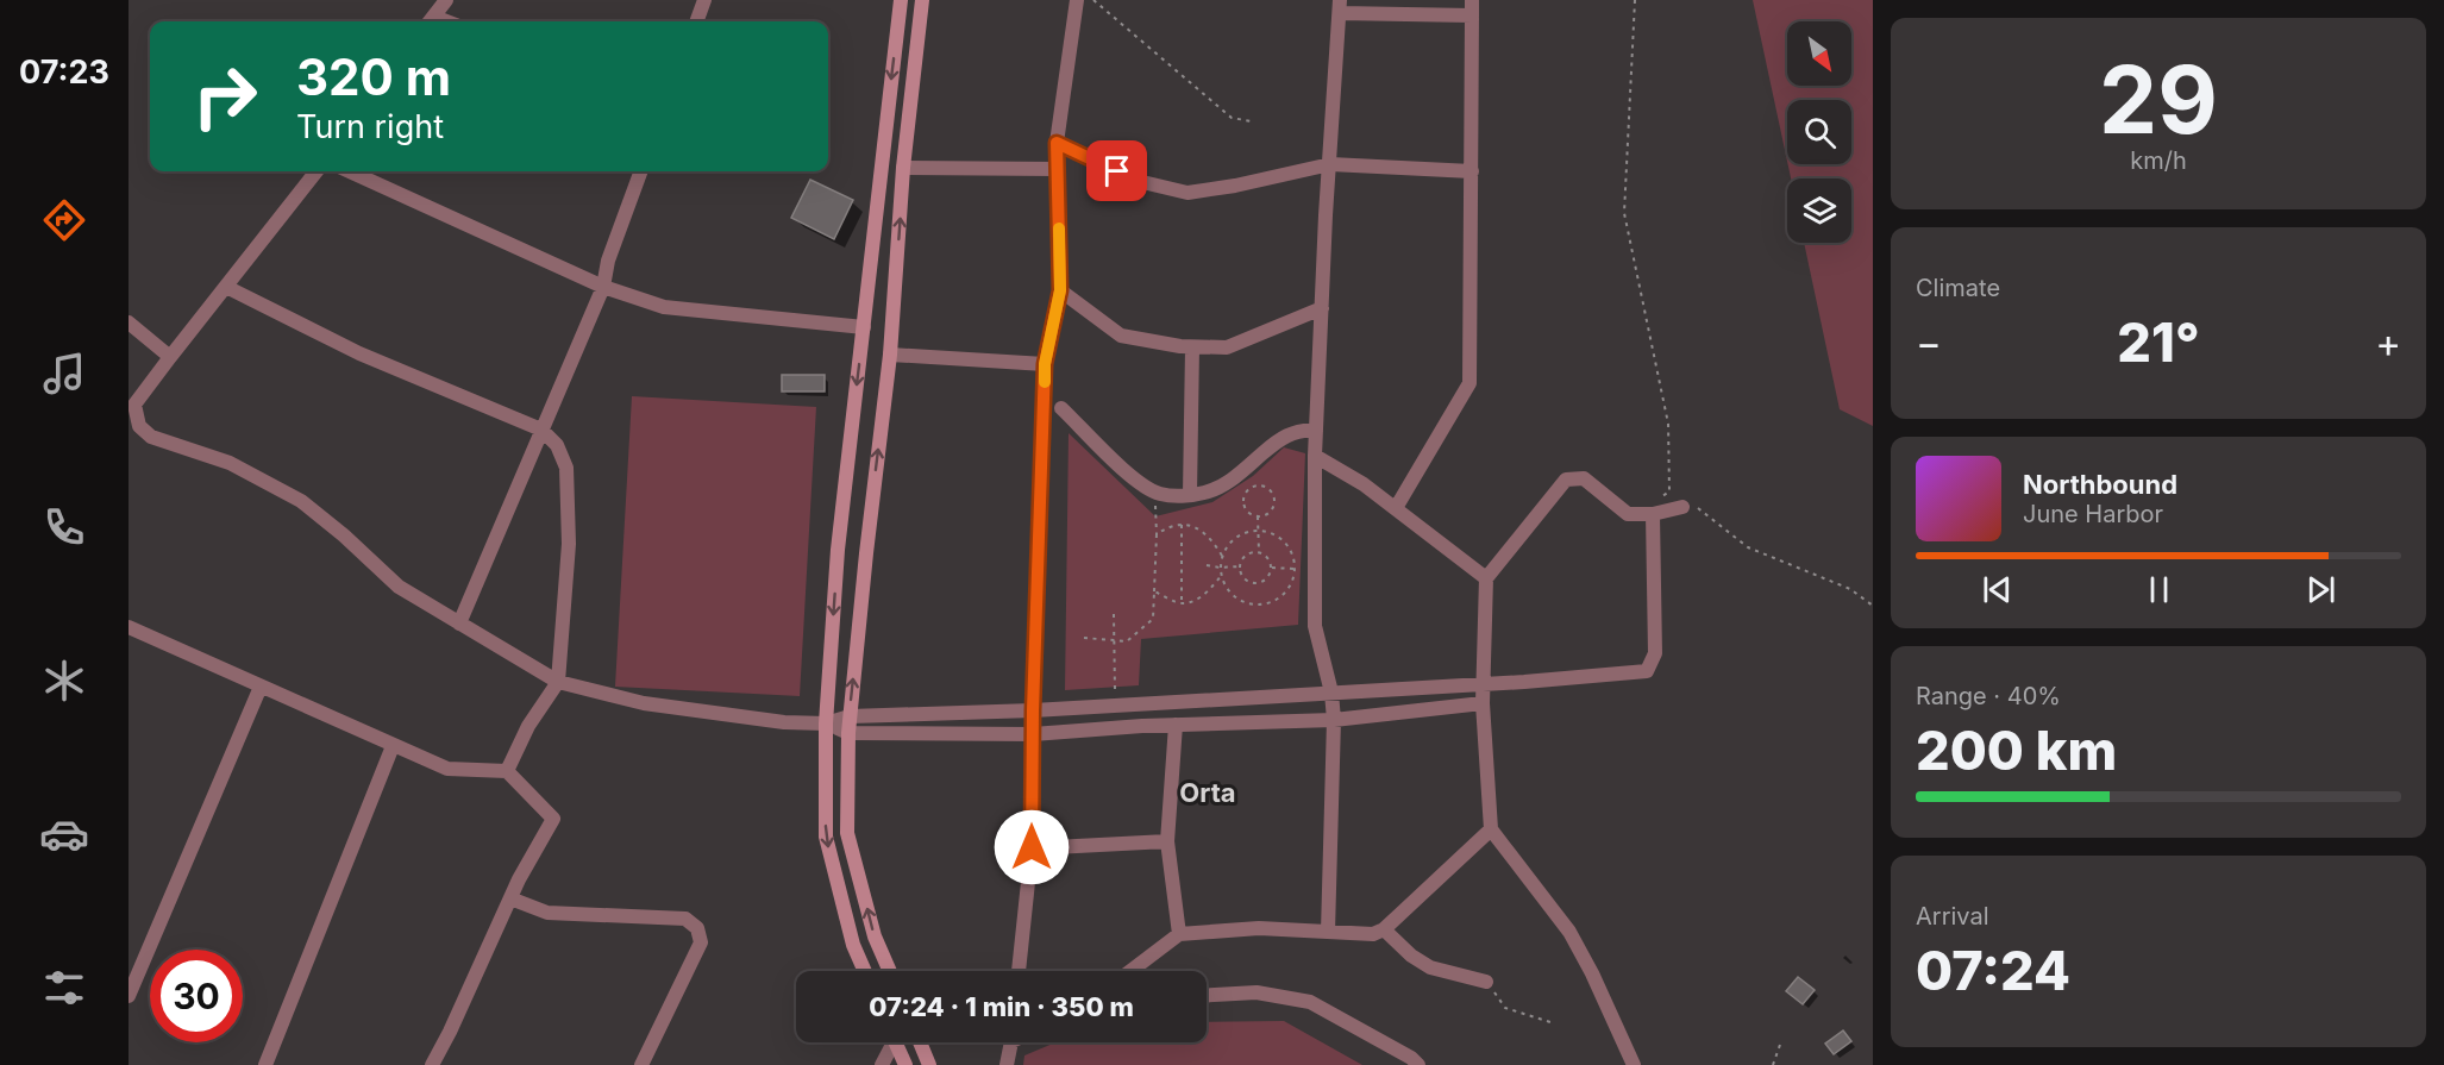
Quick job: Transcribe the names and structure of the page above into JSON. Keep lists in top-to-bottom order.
{
  "districts": ["Orta"],
  "north": "bottom right",
  "page": {
    "tabs": "07:23",
    "tile": [
      ["29", "km/h"],
      "Climate",
      ["Range · 40%", "200 km"],
      ["Arrival", "07:24"]
    ],
    "turn": ["320 m", "Turn right"],
    "heat": ["−", "21°", "+"],
    "song": ["Northbound", "June Harbor"],
    "limit": "30",
    "trip": "07:24 · 1 min · 350 m"
  }
}
